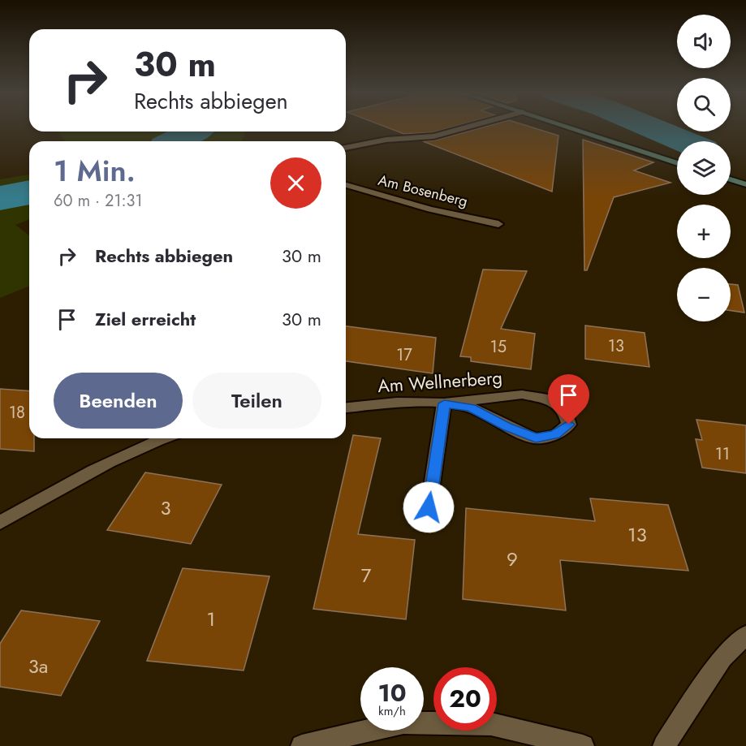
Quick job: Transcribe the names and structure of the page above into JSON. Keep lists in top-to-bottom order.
{
  "streets": {
    "street": ["Am Bosenberg", "Am Wellnerberg"]
  },
  "house_numbers": [
    "13",
    "15",
    "17",
    "18",
    "11",
    "3",
    "13",
    "9",
    "7",
    "1",
    "3a"
  ],
  "page": {
    "map_buttons": ["+", "−"],
    "turn": ["30 m", "Rechts abbiegen"],
    "heading": ["1 Min.", "60 m · 21:31"],
    "list": [
      {
        "name": "Rechts abbiegen",
        "value": "30 m"
      },
      {
        "name": "Ziel erreicht",
        "value": "30 m"
      }
    ],
    "buttons": ["Beenden", "Teilen"],
    "speed": "10 km/h",
    "limit": "20"
  }
}
